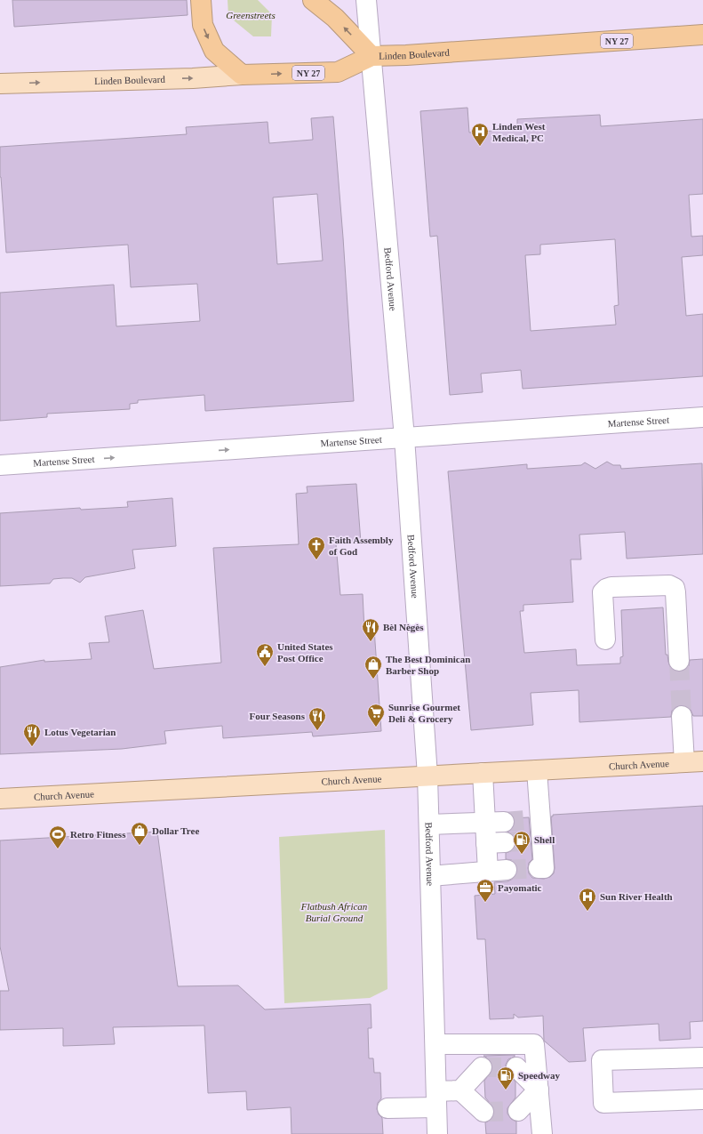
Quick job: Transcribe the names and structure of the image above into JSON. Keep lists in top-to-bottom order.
{
  "streets": {
    "highway": ["NY 27", "Linden Boulevard"],
    "main road": ["Church Avenue"],
    "street": ["Bedford Avenue", "Martense Street"]
  },
  "crossings": [
    ["Linden Boulevard", "Bedford Avenue"],
    ["Bedford Avenue", "Martense Street"],
    ["Bedford Avenue", "Church Avenue"]
  ],
  "one_way": ["Linden Boulevard", "Martense Street"],
  "parks": ["Greenstreets", "Flatbush African Burial Ground"],
  "places": {
    "hospital": ["Linden West Medical, PC", "Sun River Health"],
    "church": ["Faith Assembly of God"],
    "restaurant": ["Bèl Nègès", "Four Seasons", "Lotus Vegetarian"],
    "public building": ["United States Post Office"],
    "shop": ["The Best Dominican Barber Shop", "Dollar Tree"],
    "supermarket": ["Sunrise Gourmet Deli & Grocery"],
    "sports": ["Retro Fitness"],
    "fuel station": ["Shell", "Speedway"],
    "office": ["Payomatic"]
  }
}
